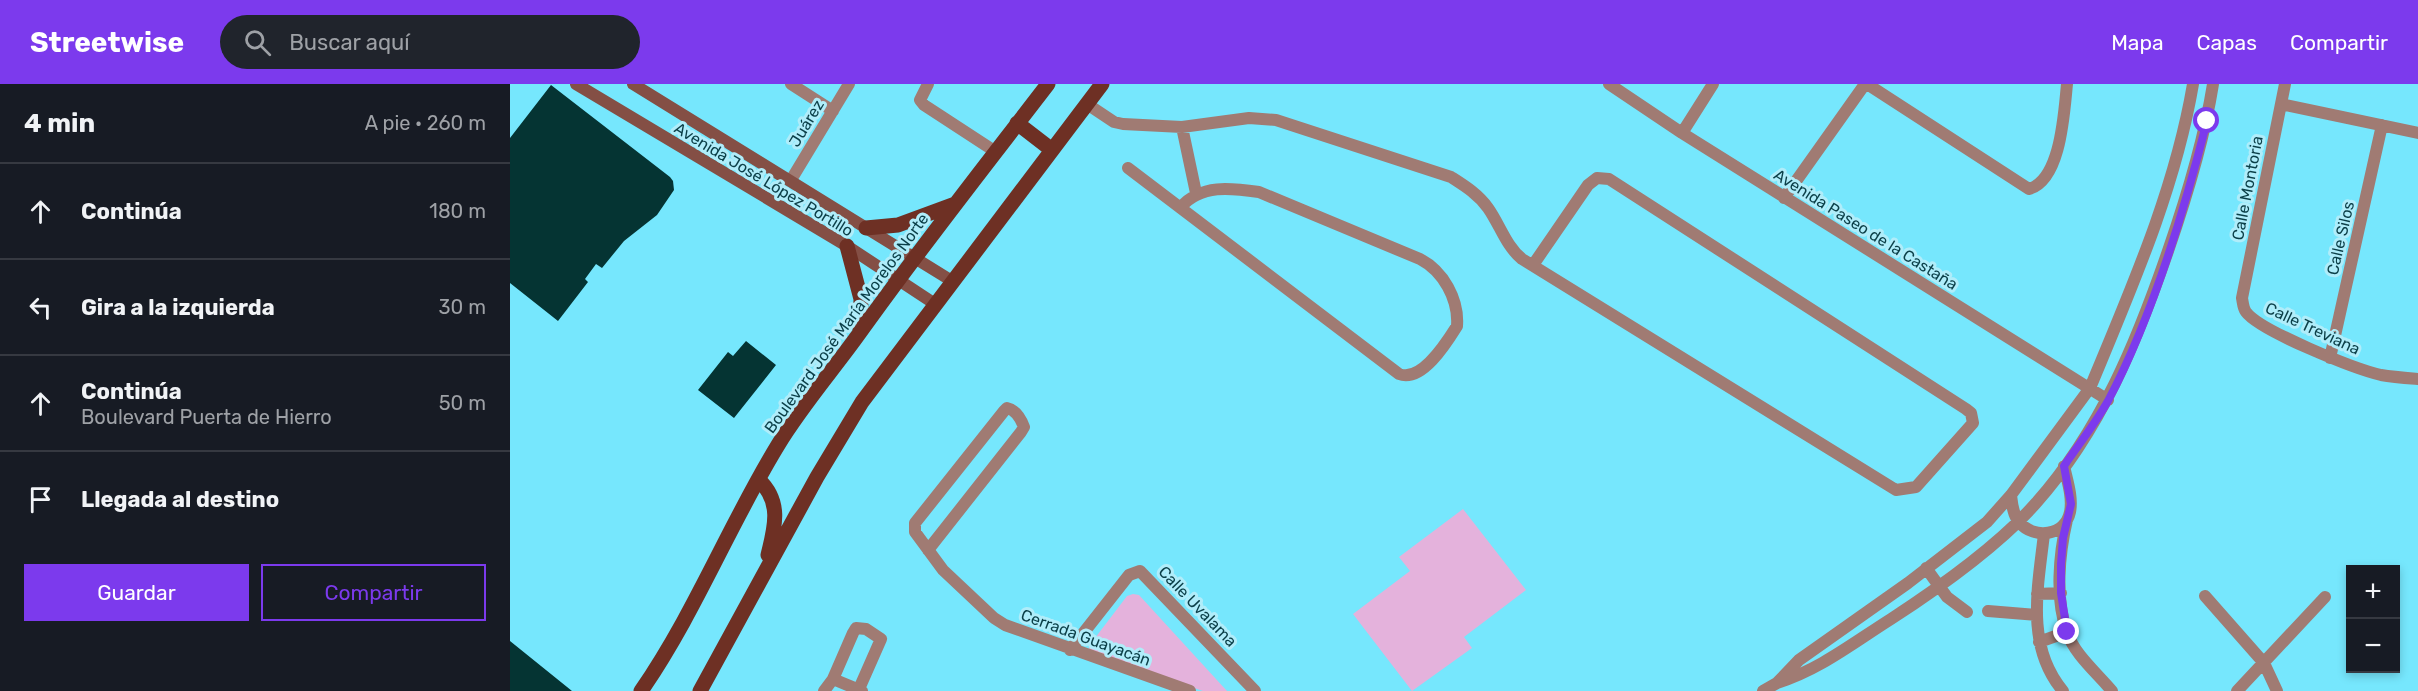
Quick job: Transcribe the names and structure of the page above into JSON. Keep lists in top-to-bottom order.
{
  "streets": {
    "main road": ["Avenida José López Portillo", "Boulevard José María Morelos Norte"],
    "street": [
      "Juárez",
      "Calle Montoria",
      "Avenida Paseo de la Castaña",
      "Calle Silos",
      "Calle Treviana",
      "Calle Uvalama",
      "Cerrada Guayacán"
    ]
  },
  "crossings": [
    ["Juárez", "Avenida José López Portillo"],
    ["Avenida José López Portillo", "Boulevard José María Morelos Norte"],
    ["Calle Montoria", "Calle Treviana"],
    ["Calle Silos", "Calle Treviana"],
    ["Calle Uvalama", "Cerrada Guayacán"]
  ],
  "page": {
    "header": "Streetwise",
    "search": "Buscar aquí",
    "nav": ["Mapa", "Capas", "Compartir"],
    "heading": ["4 min", "A pie · 260 m"],
    "list": [
      ["Continúa", "180 m"],
      ["Gira a la izquierda", "30 m"],
      ["Continúa", "Boulevard Puerta de Hierro", "50 m"],
      "Llegada al destino"
    ],
    "buttons": ["Guardar", "Compartir"],
    "map_buttons": ["+", "−"]
  }
}
